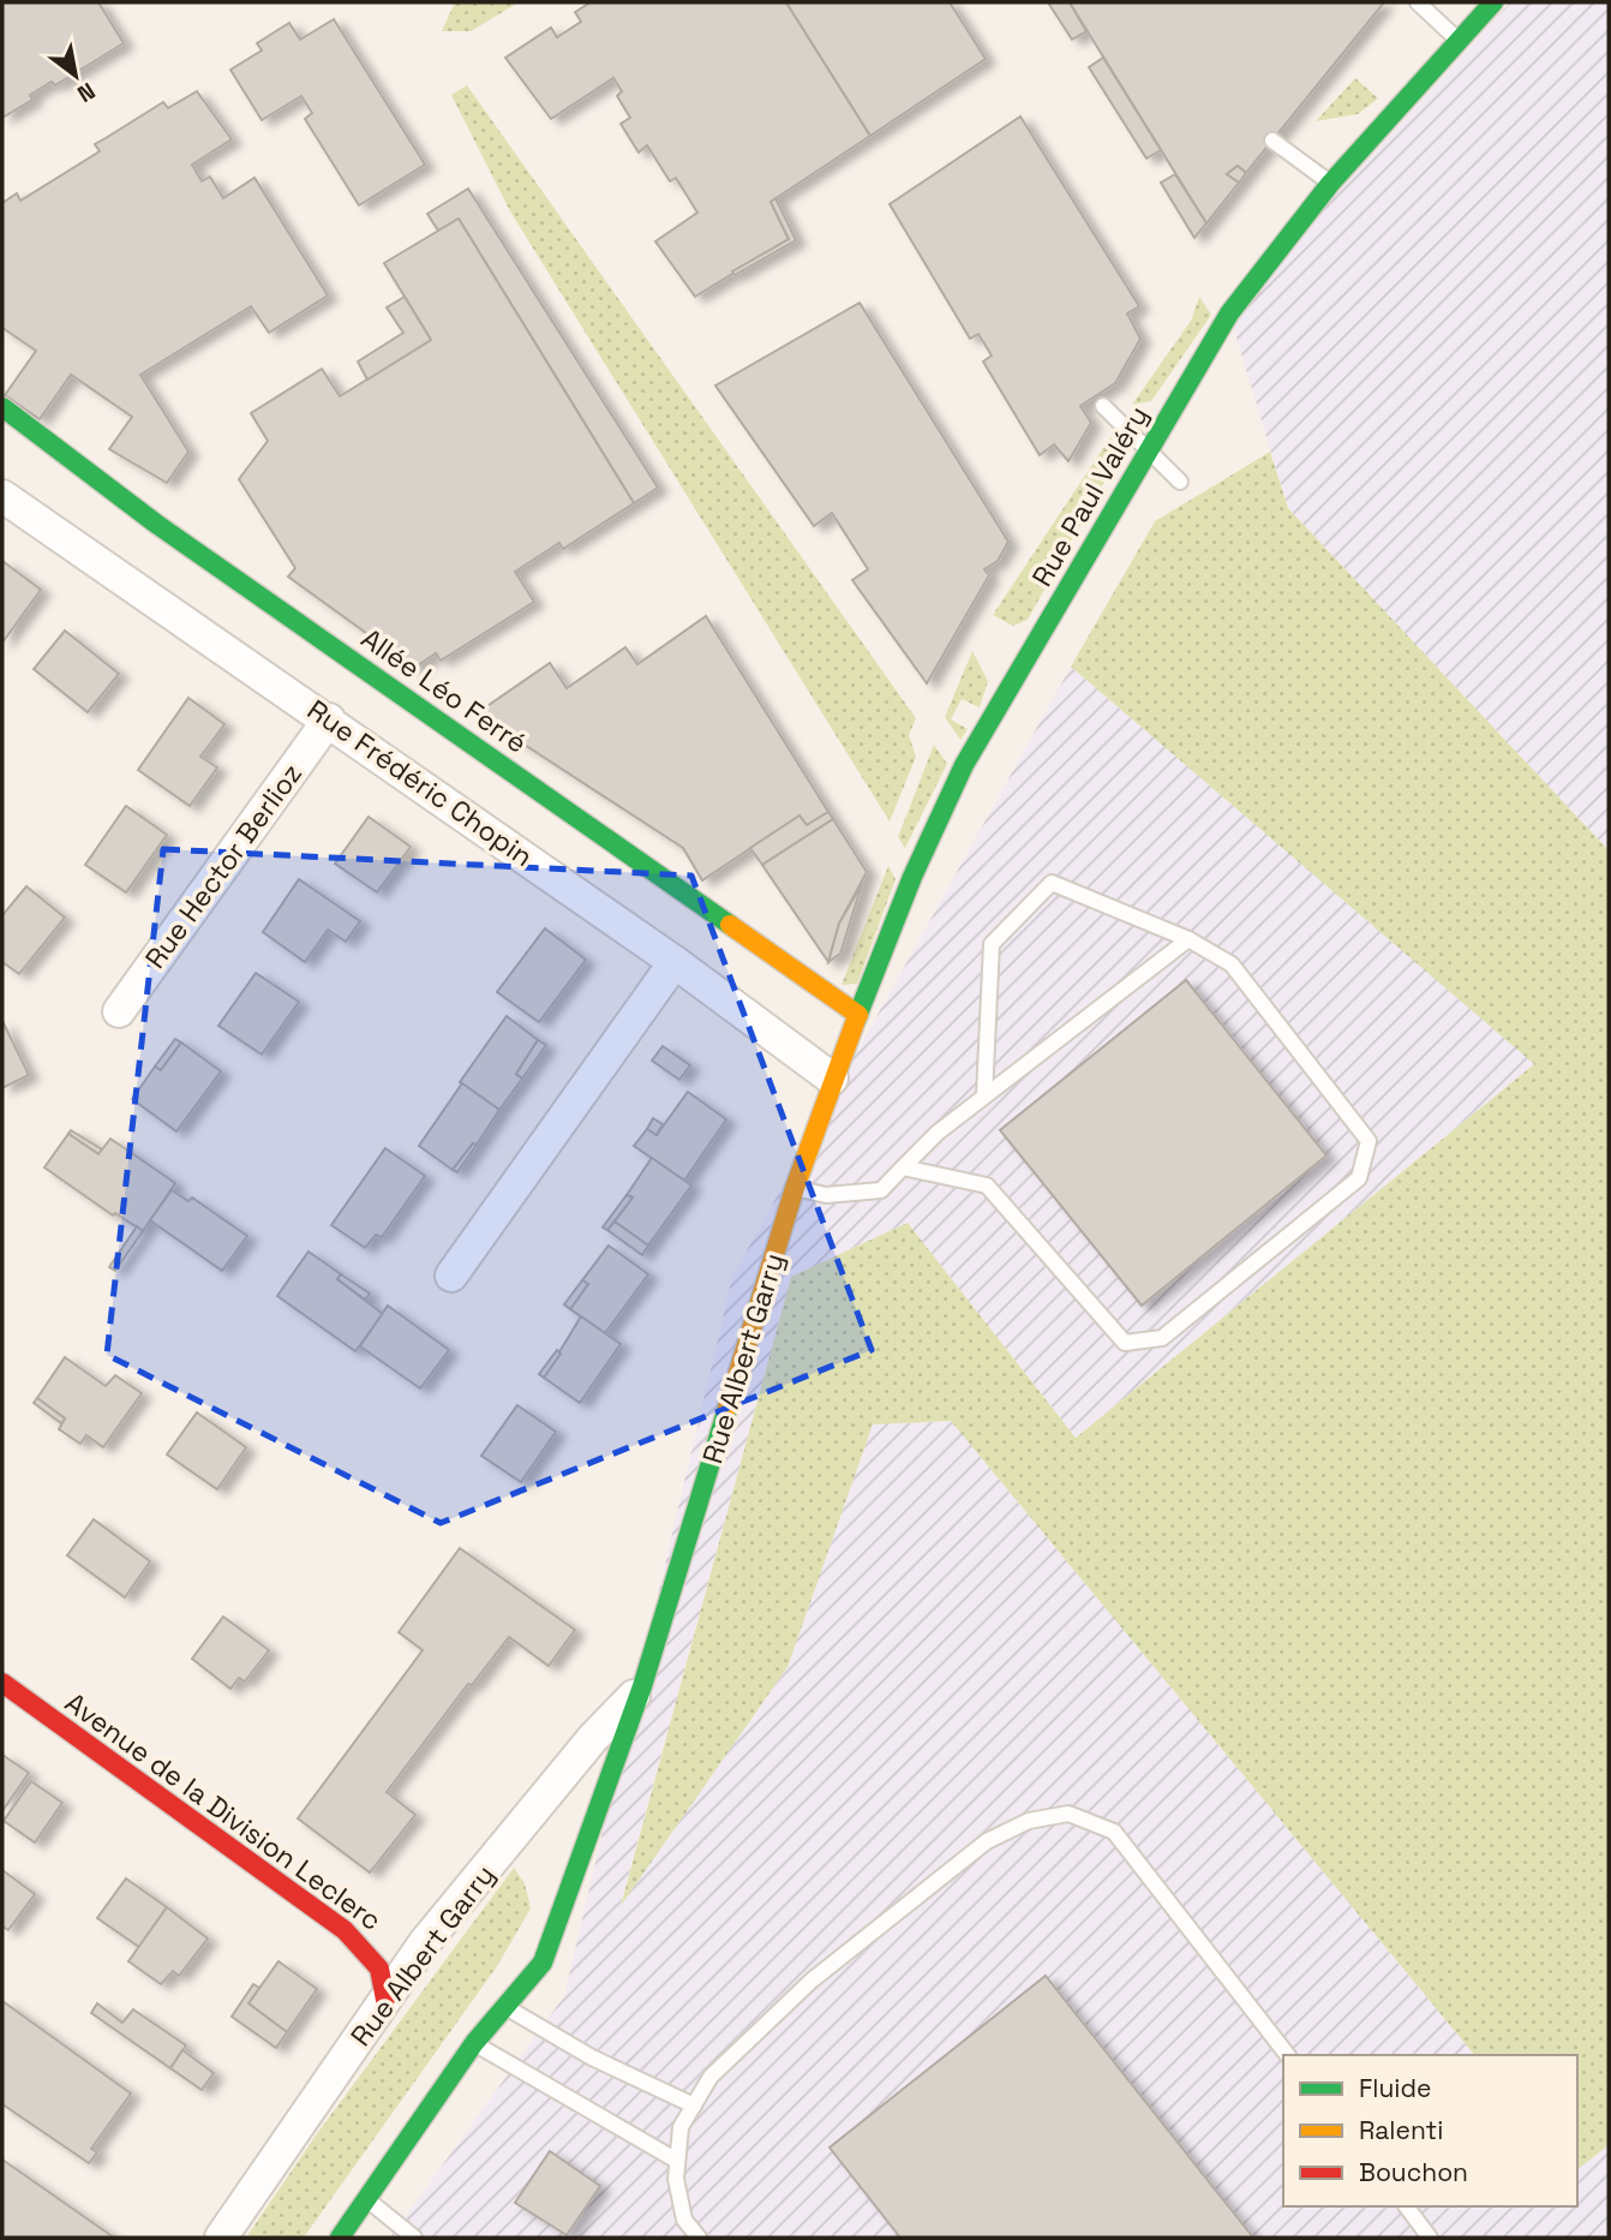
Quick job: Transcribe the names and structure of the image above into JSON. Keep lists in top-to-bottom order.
{
  "streets": {
    "street": [
      "Rue Paul Valéry",
      "Allée Léo Ferré",
      "Rue Frédéric Chopin",
      "Rue Hector Berlioz",
      "Rue Albert Garry",
      "Avenue de la Division Leclerc"
    ]
  },
  "crossings": [
    ["Rue Paul Valéry", "Allée Léo Ferré"],
    ["Rue Paul Valéry", "Rue Frédéric Chopin"],
    ["Rue Paul Valéry", "Rue Albert Garry"],
    ["Rue Frédéric Chopin", "Rue Hector Berlioz"],
    ["Rue Frédéric Chopin", "Rue Albert Garry"],
    ["Rue Albert Garry", "Avenue de la Division Leclerc"]
  ],
  "legend": ["Fluide", "Ralenti", "Bouchon"],
  "north": "bottom right"
}
